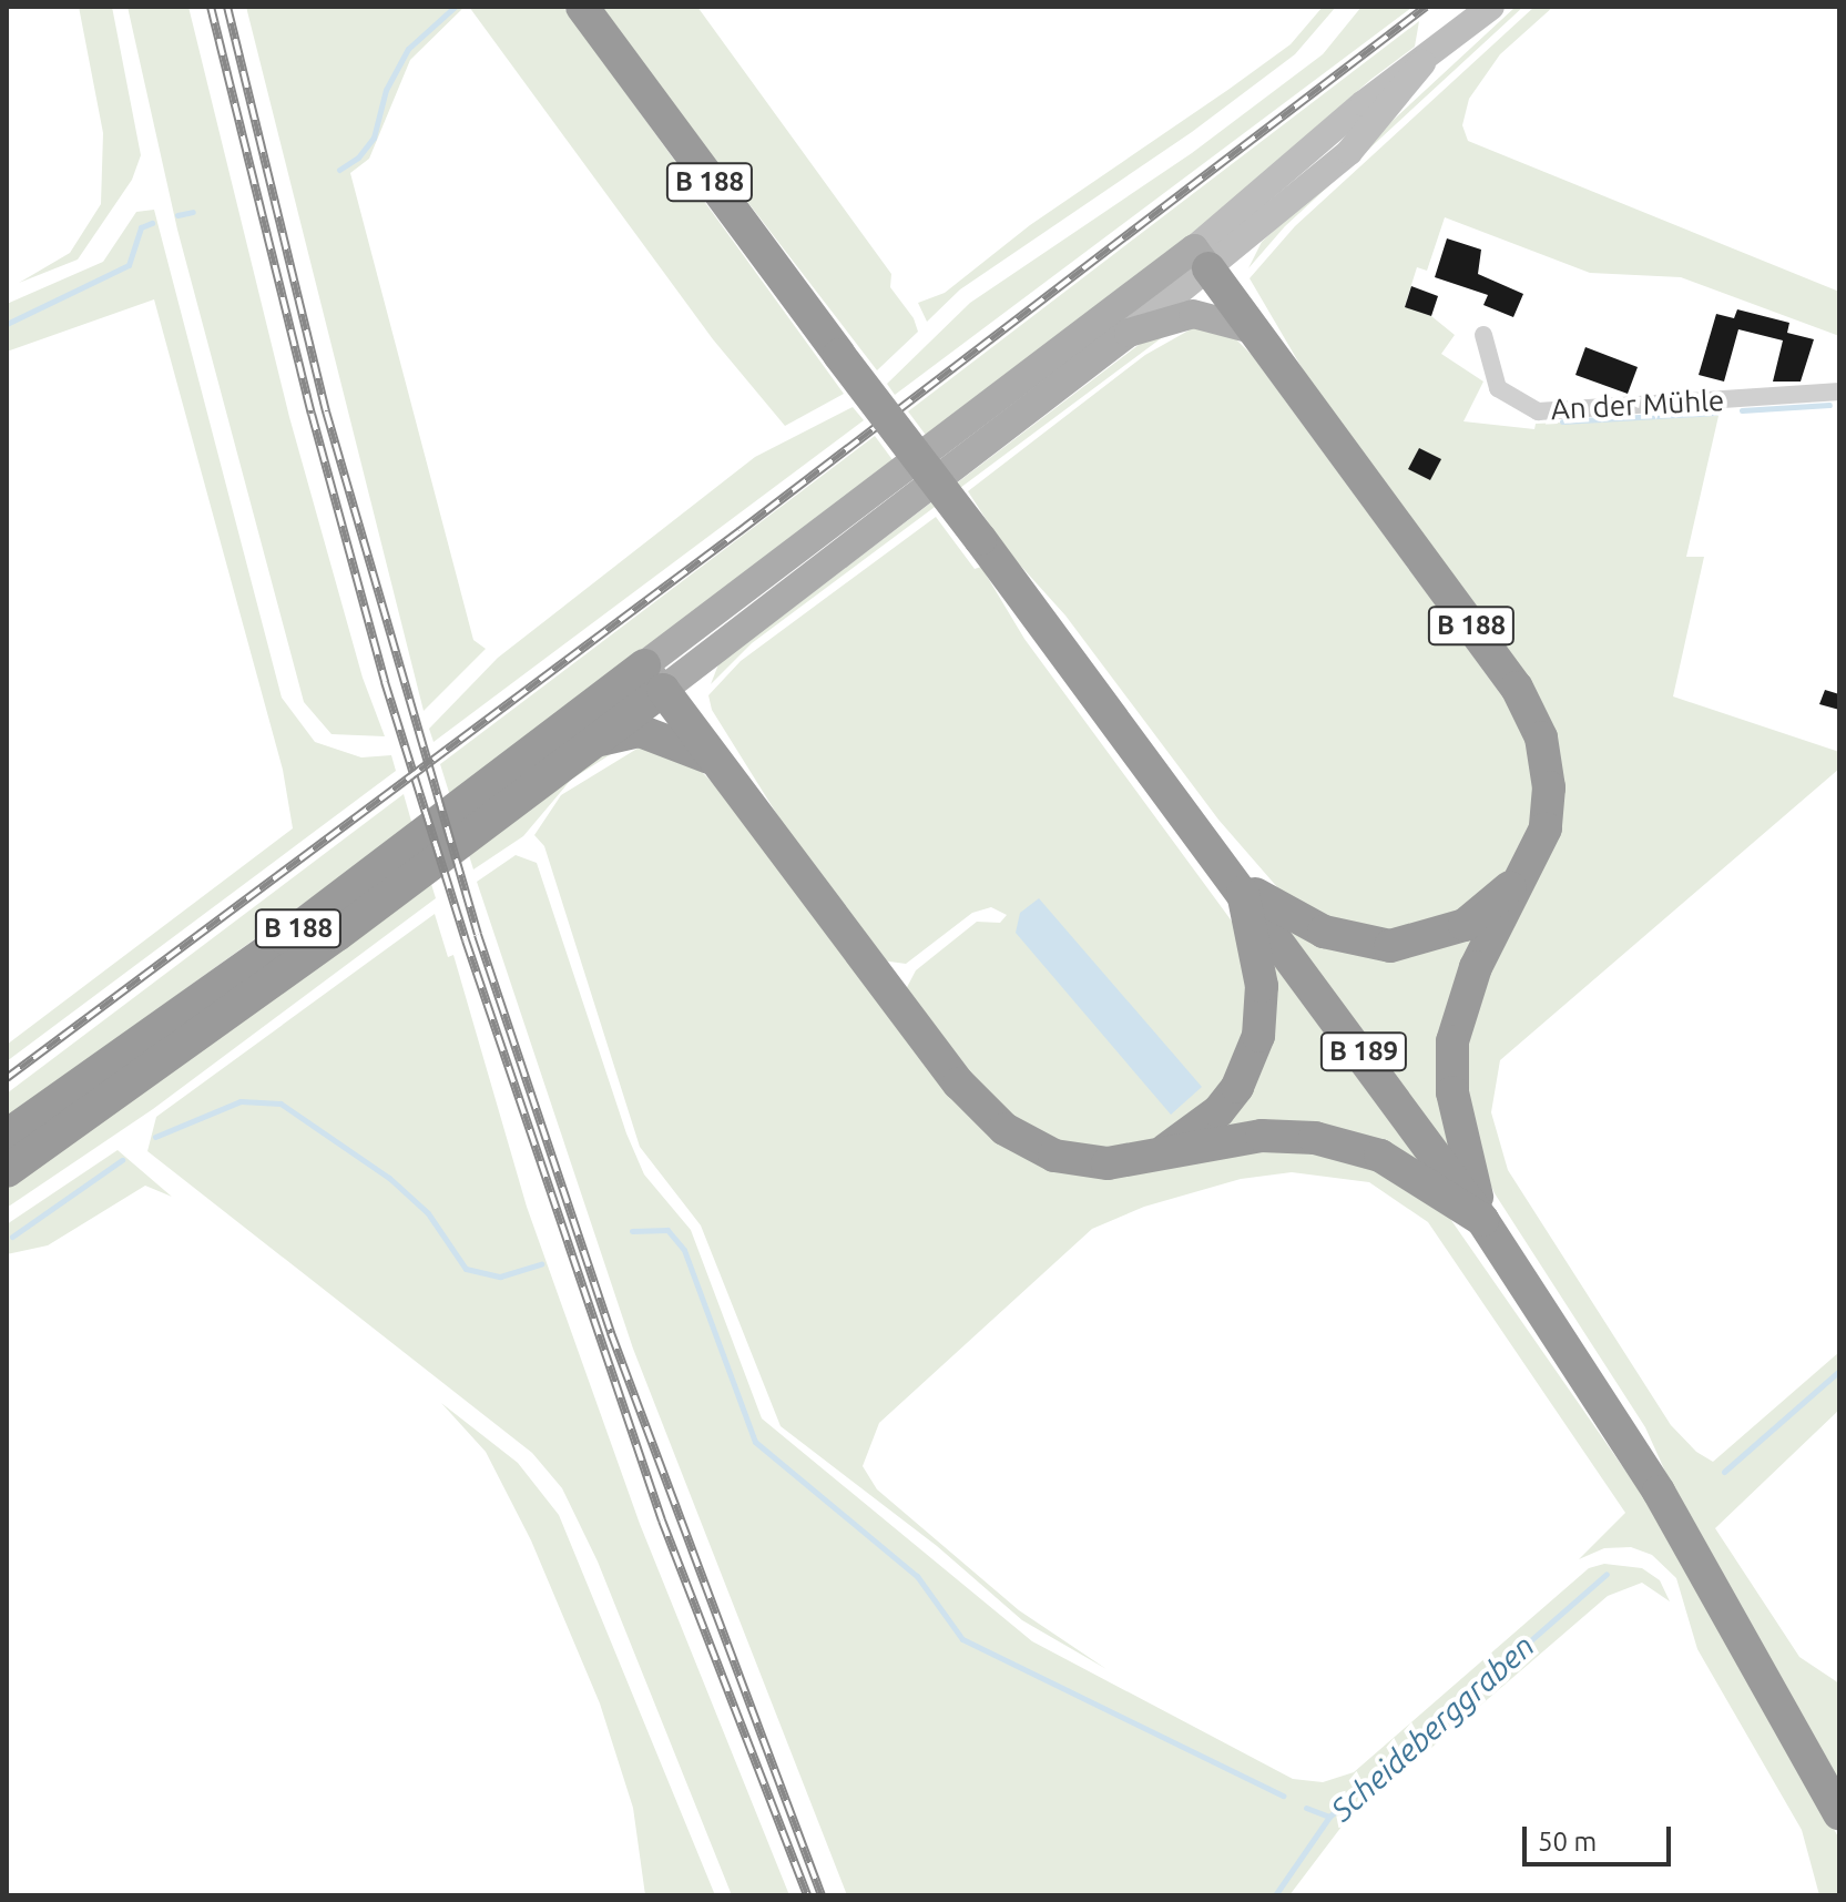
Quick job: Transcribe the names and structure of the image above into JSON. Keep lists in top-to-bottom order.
{
  "streets": {
    "highway": ["B 188", "B 189"],
    "street": ["An der Mühle"]
  },
  "crossings": [
    ["B 188", "B 189"]
  ],
  "water": ["Scheideberggraben"],
  "scale_bar": "50 m"
}
